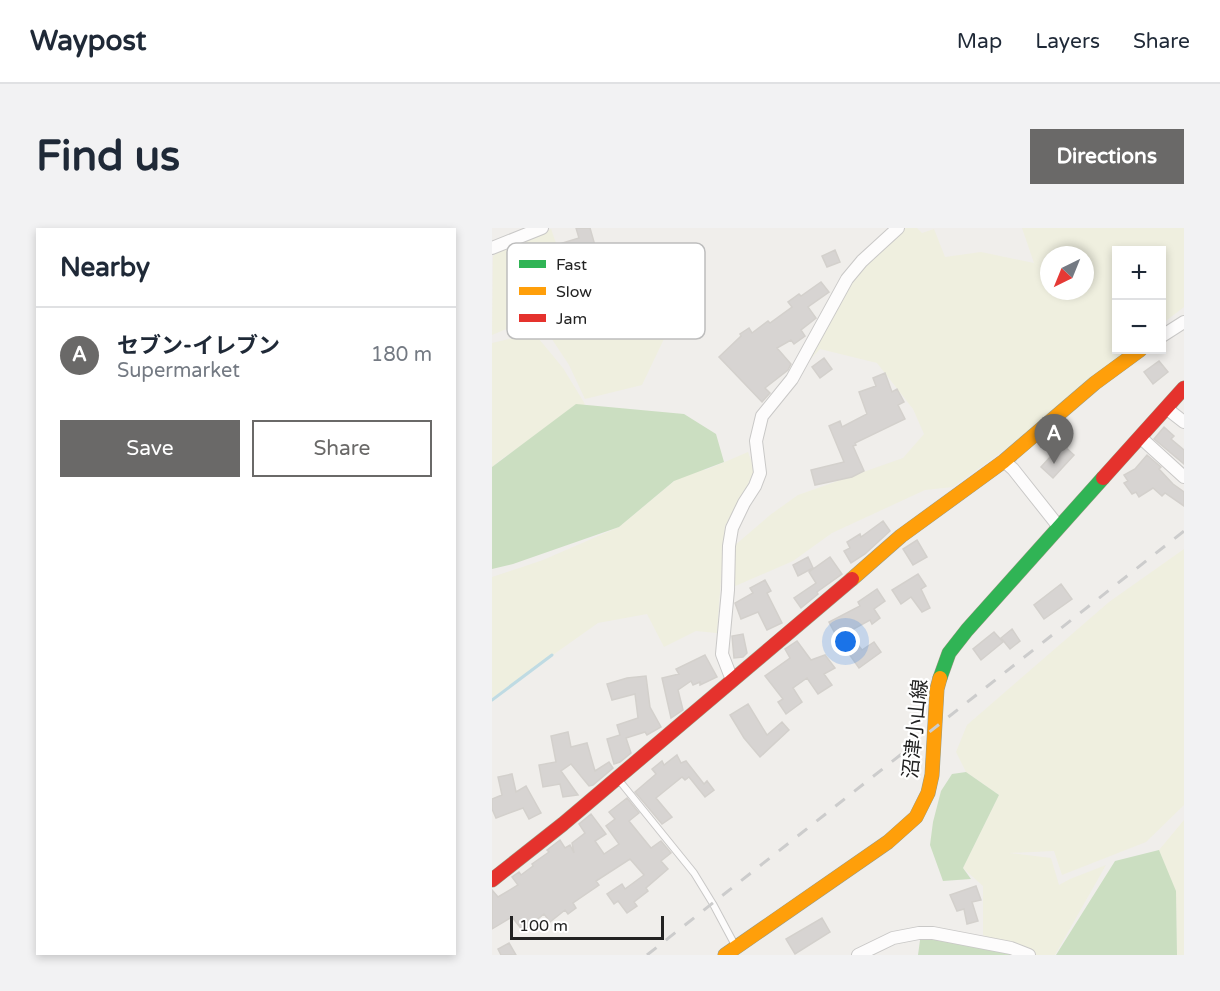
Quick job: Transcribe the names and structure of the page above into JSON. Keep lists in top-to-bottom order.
{
  "streets": {
    "street": ["沼津小山線"]
  },
  "legend": ["Fast", "Slow", "Jam"],
  "scale_bar": "100 m",
  "north": "bottom left",
  "page": {
    "header": "Waypost",
    "nav": ["Map", "Layers", "Share"],
    "buttons": [
      "Directions",
      ["Save", "Share"]
    ],
    "title": "Find us",
    "heading": "Nearby",
    "map_buttons": ["+", "−"],
    "list": [
      {
        "mark": "A",
        "name": "セブン-イレブン",
        "note": "Supermarket",
        "value": "180 m"
      }
    ],
    "pins": "A",
    "scale": "100 m"
  }
}
